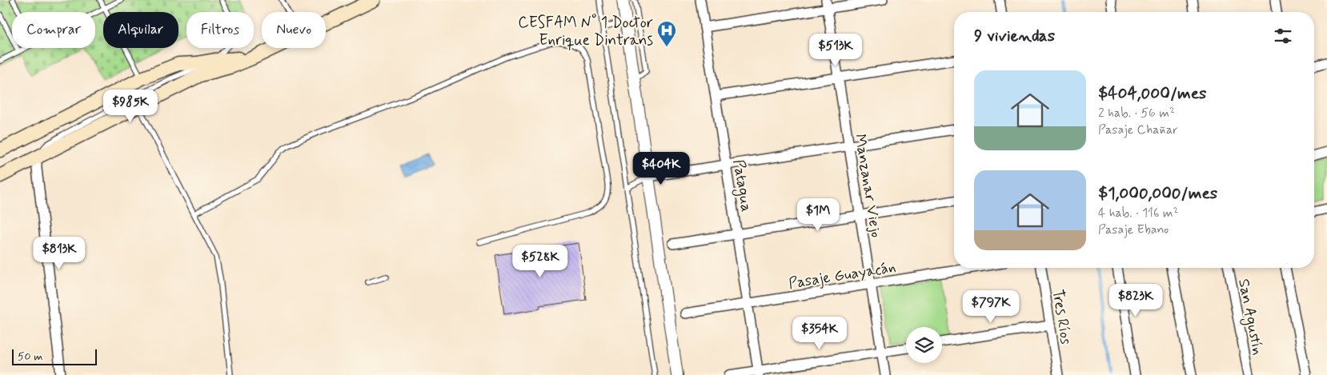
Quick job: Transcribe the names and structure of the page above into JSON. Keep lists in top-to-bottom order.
{
  "streets": {
    "street": [
      "Patagua",
      "Manzanar Viejo",
      "Pasaje Guayacán",
      "Tres Ríos",
      "San Agustín"
    ]
  },
  "crossings": [
    ["Patagua", "Pasaje Guayacán"],
    ["Manzanar Viejo", "Pasaje Guayacán"]
  ],
  "places": {
    "hospital": ["CESFAM N° 1 Doctor Enrique Dintrans"]
  },
  "scale_bar": "50 m",
  "page": {
    "chip": [
      "Comprar",
      "Alquilar",
      "Filtros",
      "Nuevo"
    ],
    "heading": "9 viviendas",
    "price": [
      "$513K",
      "$985K",
      "$404K",
      "$1M",
      "$813K",
      "$528K",
      "$823K",
      "$797K",
      "$354K"
    ],
    "list": [
      {
        "name": "$404,000/mes",
        "note": "2 hab. · 56 m² · Pasaje Chañar"
      },
      {
        "name": "$1,000,000/mes",
        "note": "4 hab. · 116 m² · Pasaje Ebano"
      }
    ],
    "scale": "50 m"
  }
}
